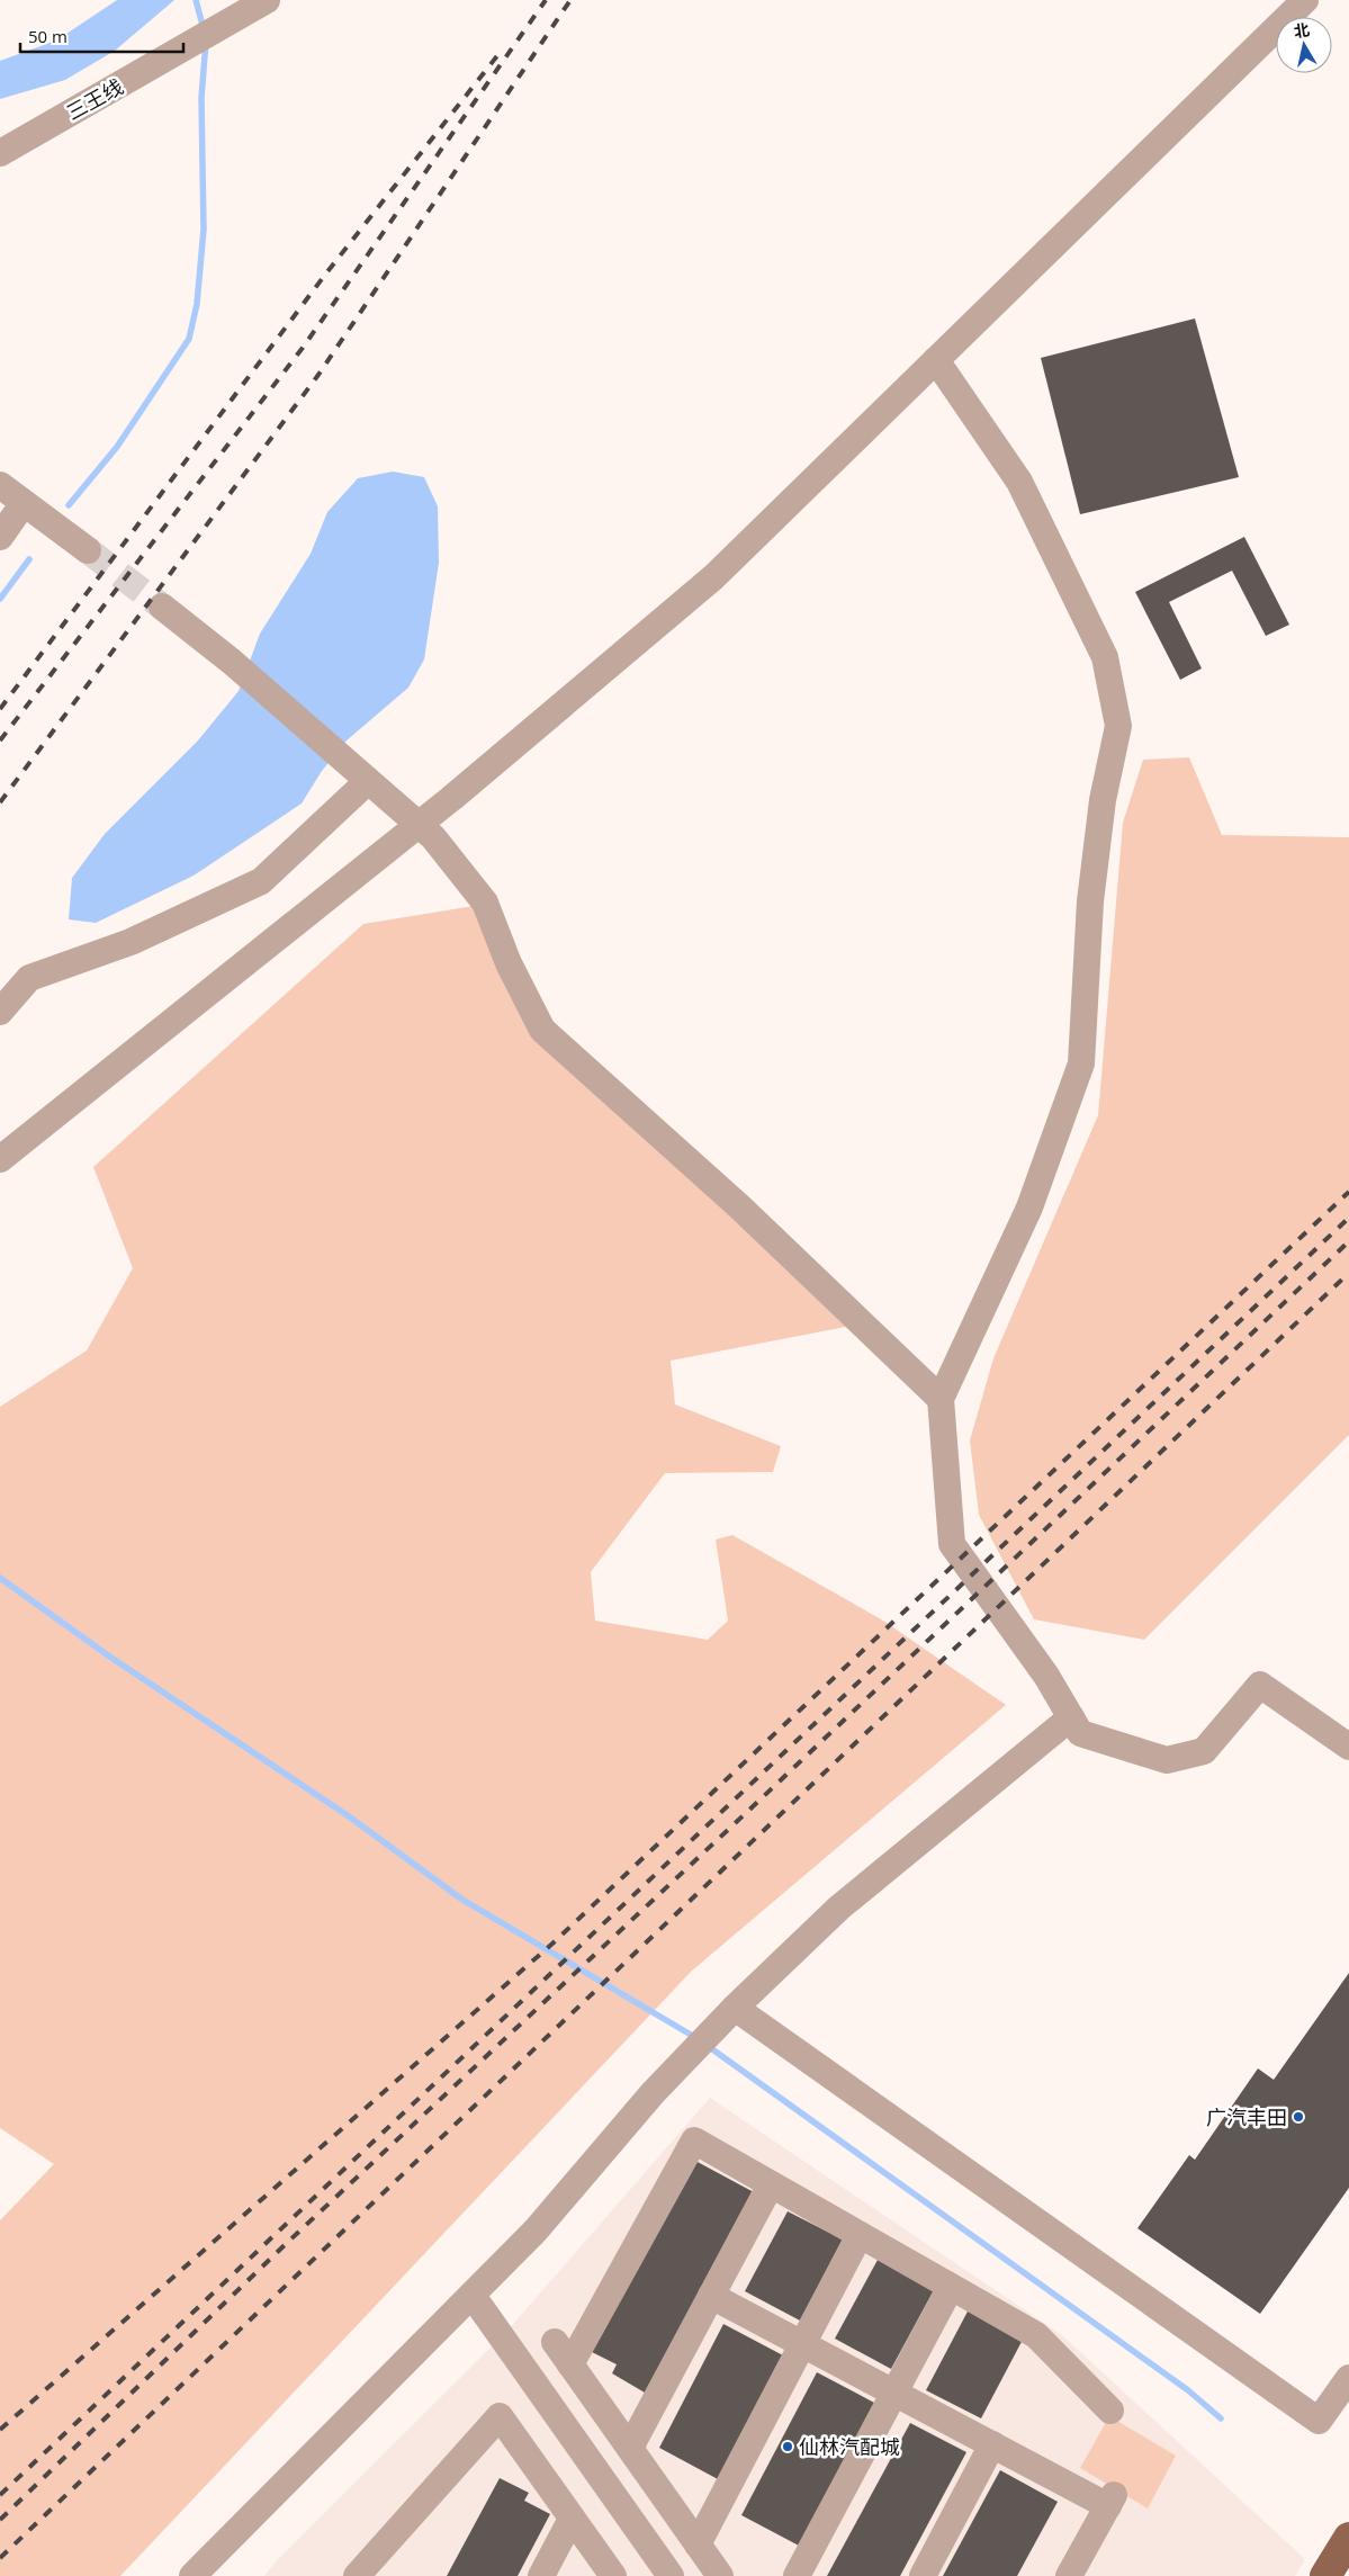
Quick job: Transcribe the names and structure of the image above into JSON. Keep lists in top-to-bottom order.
{
  "streets": {
    "street": ["三王线"]
  },
  "places": ["广汽丰田", "仙林汽配城"],
  "scale_bar": "50 m",
  "north": "top"
}
